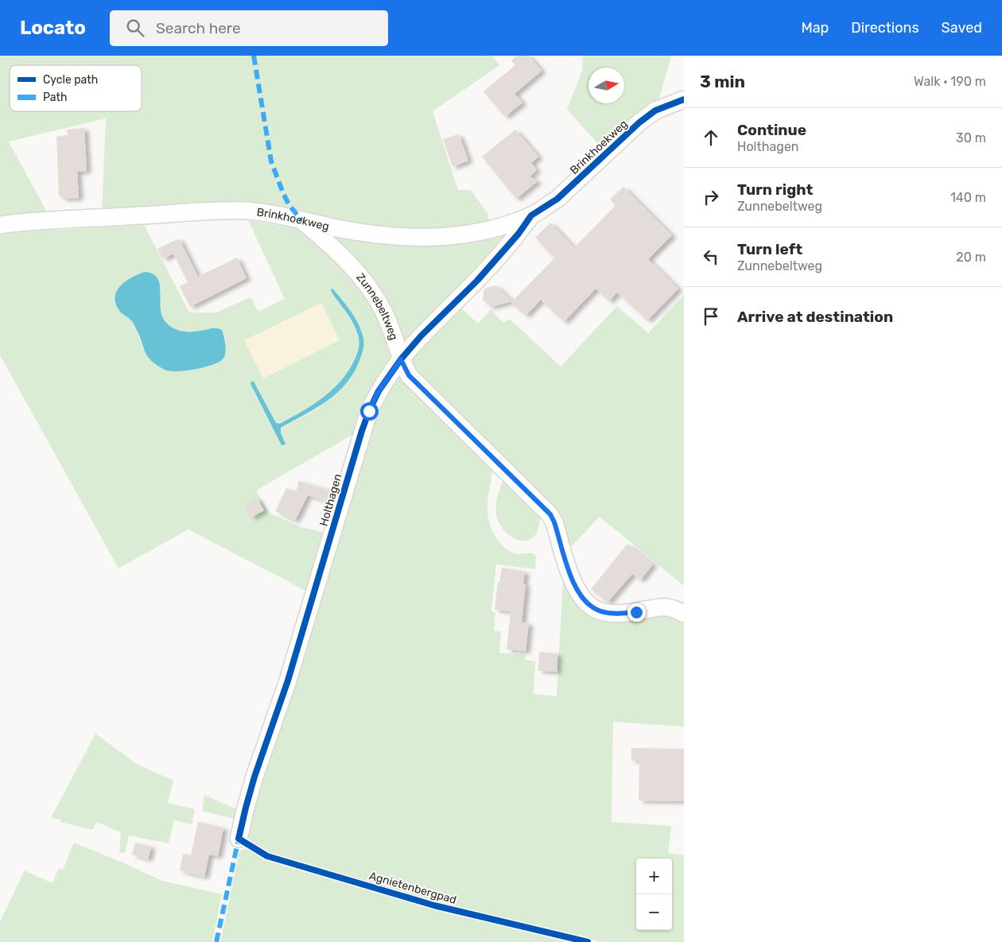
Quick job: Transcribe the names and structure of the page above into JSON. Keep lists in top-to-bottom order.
{
  "streets": {
    "street": ["Brinkhoekweg", "Zunnebeltweg", "Holthagen"],
    "cycle path": ["Agnietenbergpad"]
  },
  "crossings": [
    ["Brinkhoekweg", "Zunnebeltweg"],
    ["Brinkhoekweg", "Holthagen"],
    ["Zunnebeltweg", "Holthagen"]
  ],
  "legend": ["Cycle path", "Path"],
  "north": "right",
  "page": {
    "header": "Locato",
    "search": "Search here",
    "nav": ["Map", "Directions", "Saved"],
    "heading": ["3 min", "Walk · 190 m"],
    "list": [
      ["Continue", "Holthagen", "30 m"],
      ["Turn right", "Zunnebeltweg", "140 m"],
      ["Turn left", "Zunnebeltweg", "20 m"],
      "Arrive at destination"
    ],
    "map_buttons": ["+", "−"]
  }
}
